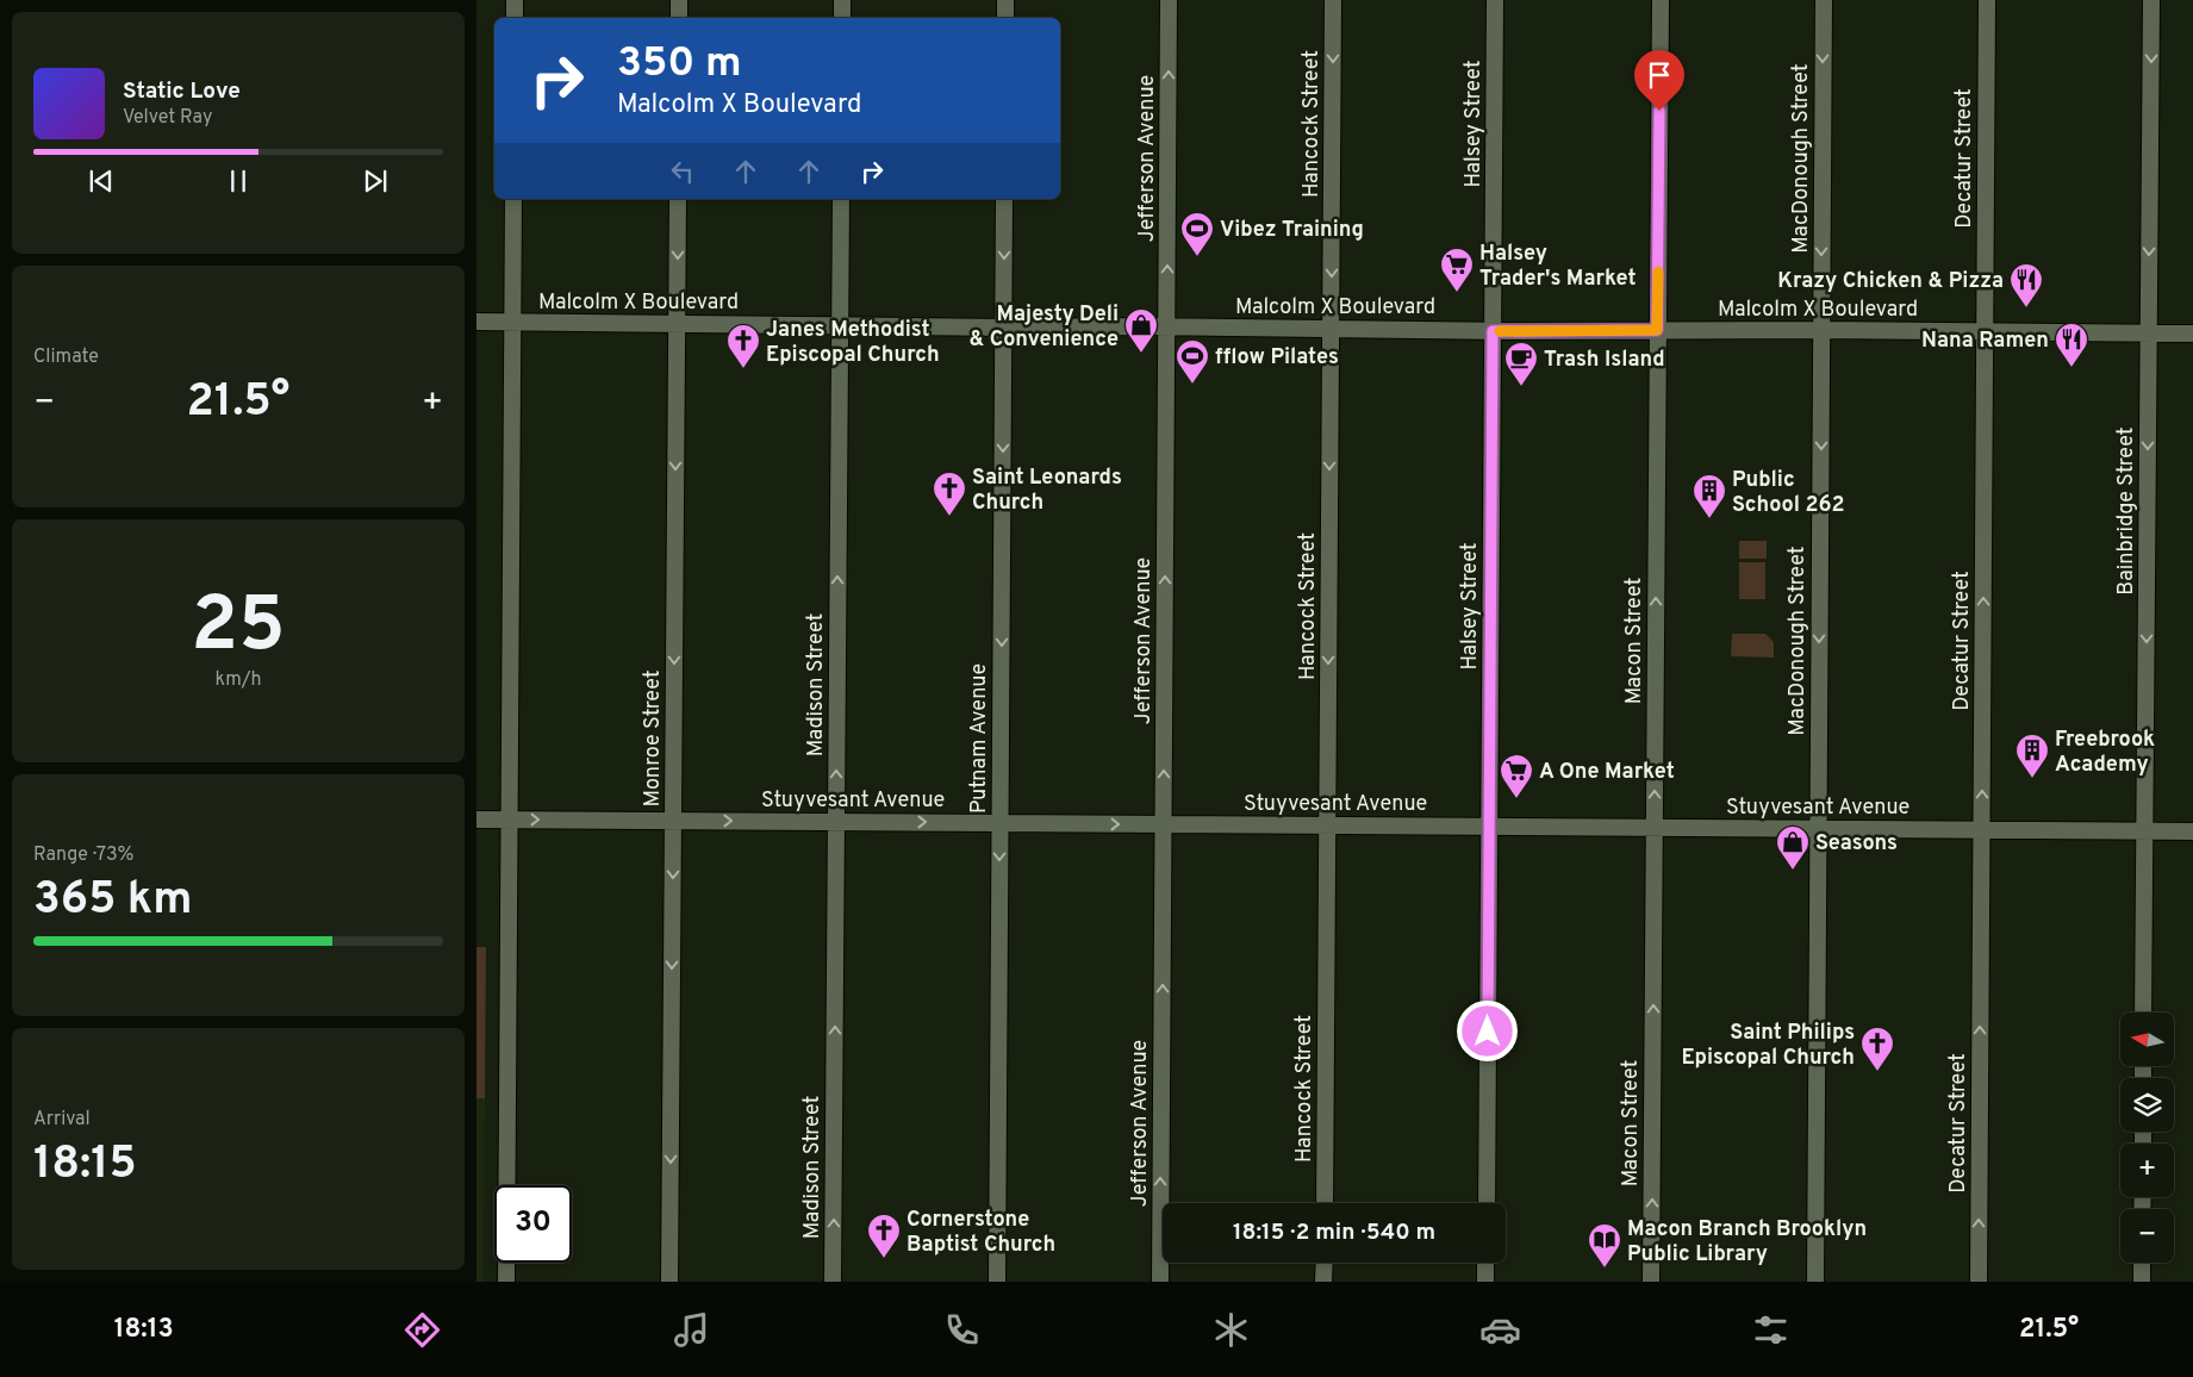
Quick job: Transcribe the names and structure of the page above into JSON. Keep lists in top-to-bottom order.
{
  "streets": {
    "street": [
      "Hancock Street",
      "Halsey Street",
      "Jefferson Avenue",
      "MacDonough Street",
      "Decatur Street",
      "Malcolm X Boulevard",
      "Bainbridge Street",
      "Macon Street",
      "Madison Street",
      "Monroe Street",
      "Putnam Avenue",
      "Stuyvesant Avenue"
    ]
  },
  "crossings": [
    ["Hancock Street", "Malcolm X Boulevard"],
    ["Hancock Street", "Stuyvesant Avenue"],
    ["Halsey Street", "Malcolm X Boulevard"],
    ["Halsey Street", "Stuyvesant Avenue"],
    ["Jefferson Avenue", "Malcolm X Boulevard"],
    ["Jefferson Avenue", "Stuyvesant Avenue"],
    ["MacDonough Street", "Malcolm X Boulevard"],
    ["MacDonough Street", "Stuyvesant Avenue"],
    ["Decatur Street", "Malcolm X Boulevard"],
    ["Decatur Street", "Stuyvesant Avenue"],
    ["Malcolm X Boulevard", "Bainbridge Street"],
    ["Malcolm X Boulevard", "Macon Street"],
    ["Malcolm X Boulevard", "Madison Street"],
    ["Malcolm X Boulevard", "Monroe Street"],
    ["Malcolm X Boulevard", "Putnam Avenue"],
    ["Bainbridge Street", "Stuyvesant Avenue"],
    ["Macon Street", "Stuyvesant Avenue"],
    ["Madison Street", "Stuyvesant Avenue"],
    ["Monroe Street", "Stuyvesant Avenue"],
    ["Putnam Avenue", "Stuyvesant Avenue"]
  ],
  "one_way": [
    "Hancock Street",
    "Jefferson Avenue",
    "MacDonough Street",
    "Decatur Street",
    "Bainbridge Street",
    "Macon Street",
    "Madison Street",
    "Monroe Street",
    "Putnam Avenue",
    "Stuyvesant Avenue"
  ],
  "places": {
    "sports": ["Vibez Training", "fflow Pilates"],
    "supermarket": ["Halsey Trader's Market", "A One Market"],
    "restaurant": ["Krazy Chicken & Pizza", "Nana Ramen"],
    "shop": ["Majesty Deli & Convenience", "Seasons"],
    "church": [
      "Janes Methodist Episcopal Church",
      "Saint Leonards Church",
      "Saint Philips Episcopal Church",
      "Cornerstone Baptist Church"
    ],
    "cafe": ["Trash Island"],
    "building": ["Public School 262", "Freebrook Academy"],
    "library": ["Macon Branch Brooklyn Public Library"]
  },
  "north": "left",
  "page": {
    "turn": ["350 m", "Malcolm X Boulevard"],
    "song": ["Static Love", "Velvet Ray"],
    "tile": [
      "Climate",
      ["25", "km/h"],
      ["Range · 73%", "365 km"],
      ["Arrival", "18:15"]
    ],
    "heat": ["−", "21.5°", "+"],
    "map_buttons": ["+", "−"],
    "limit": "30",
    "trip": "18:15 · 2 min · 540 m",
    "tabs": ["18:13", "21.5°"]
  }
}
